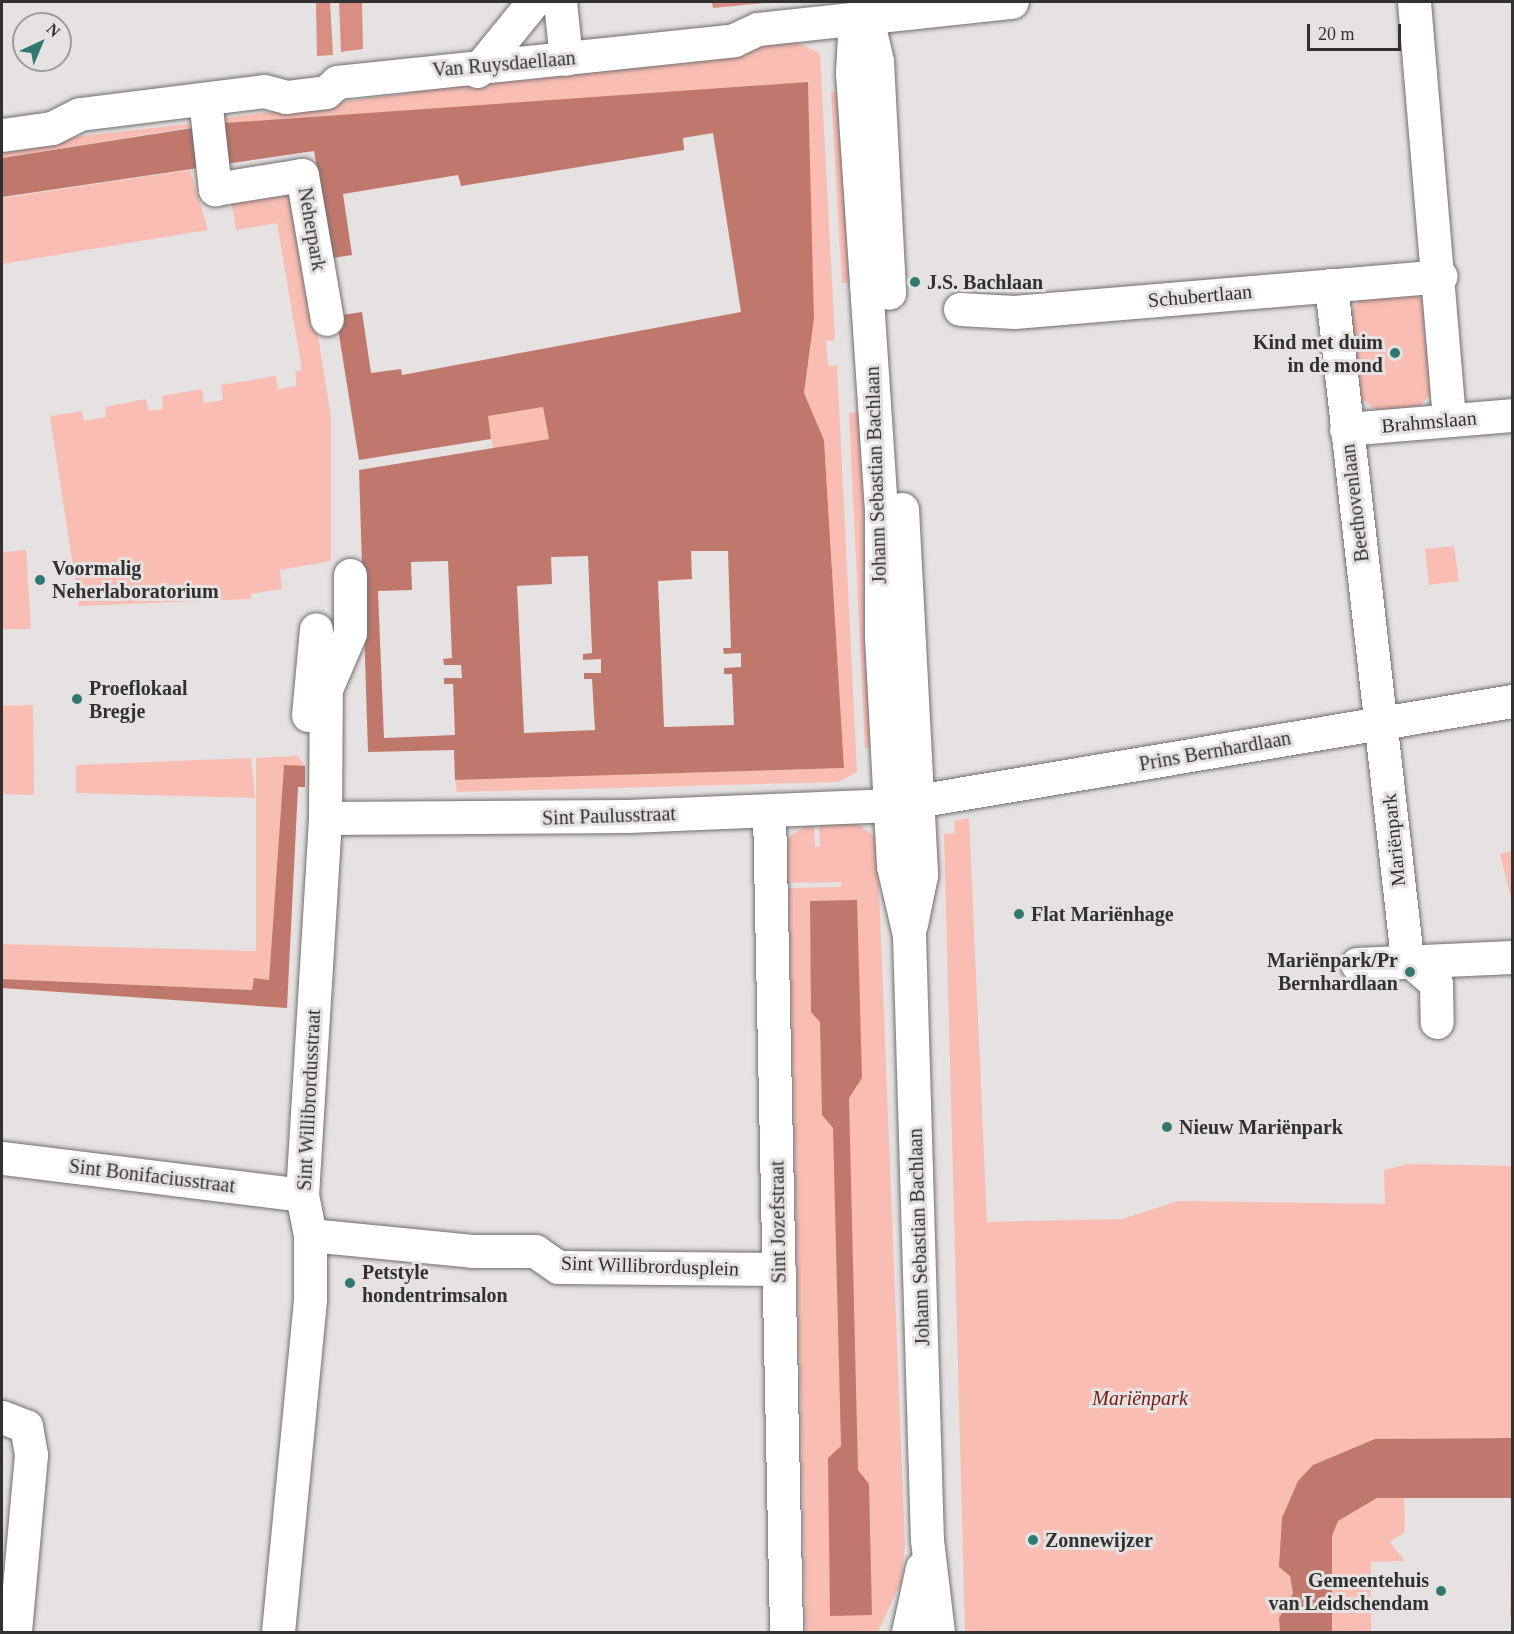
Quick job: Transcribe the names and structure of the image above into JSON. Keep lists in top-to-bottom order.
{
  "streets": {
    "street": [
      "Van Ruysdaellaan",
      "Neherpark",
      "Schubertlaan",
      "Brahmslaan",
      "Johann Sebastian Bachlaan",
      "Beethovenlaan",
      "Prins Bernhardlaan",
      "Sint Paulusstraat",
      "Mariënpark",
      "Sint Willibrordusstraat",
      "Sint Bonifaciusstraat",
      "Sint Jozefstraat",
      "Sint Willibrordusplein"
    ]
  },
  "crossings": [
    ["Van Ruysdaellaan", "Neherpark"],
    ["Van Ruysdaellaan", "Johann Sebastian Bachlaan"],
    ["Schubertlaan", "Beethovenlaan"],
    ["Brahmslaan", "Beethovenlaan"],
    ["Johann Sebastian Bachlaan", "Prins Bernhardlaan"],
    ["Johann Sebastian Bachlaan", "Sint Paulusstraat"],
    ["Beethovenlaan", "Prins Bernhardlaan"],
    ["Beethovenlaan", "Mariënpark"],
    ["Prins Bernhardlaan", "Sint Paulusstraat"],
    ["Prins Bernhardlaan", "Mariënpark"],
    ["Sint Paulusstraat", "Sint Willibrordusstraat"],
    ["Sint Paulusstraat", "Sint Jozefstraat"],
    ["Sint Willibrordusstraat", "Sint Bonifaciusstraat"],
    ["Sint Willibrordusstraat", "Sint Willibrordusplein"],
    ["Sint Jozefstraat", "Sint Willibrordusplein"]
  ],
  "parks": ["Mariënpark"],
  "places": [
    "J.S. Bachlaan",
    "Kind met duim in de mond",
    "Voormalig Neherlaboratorium",
    "Proeflokaal Bregje",
    "Flat Mariënhage",
    "Mariënpark/Pr Bernhardlaan",
    "Nieuw Mariënpark",
    "Petstyle hondentrimsalon",
    "Zonnewijzer",
    "Gemeentehuis van Leidschendam"
  ],
  "scale_bar": "20 m",
  "north": "top right"
}
